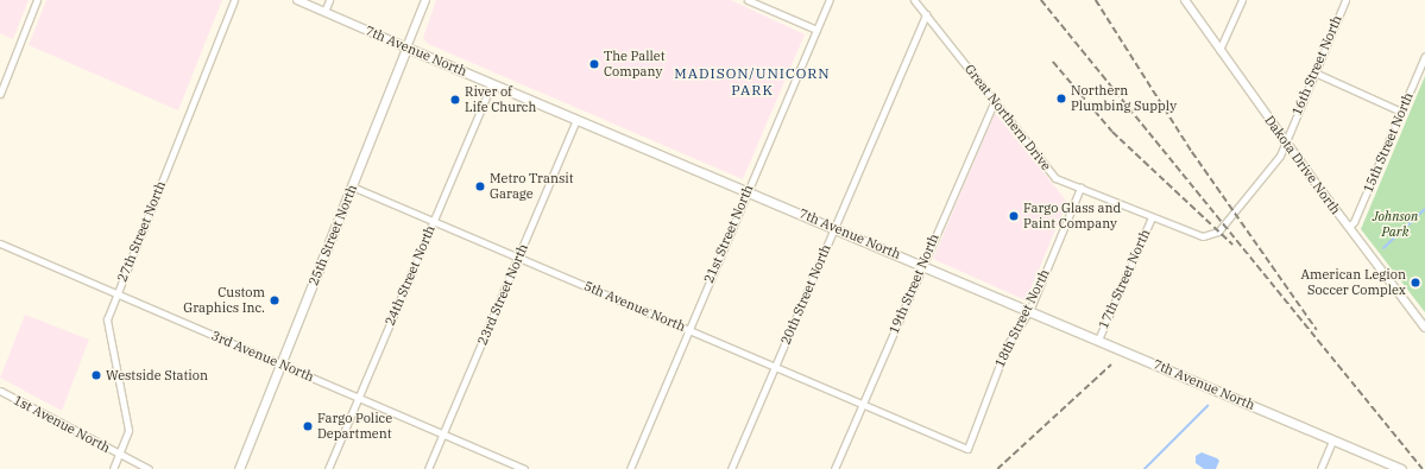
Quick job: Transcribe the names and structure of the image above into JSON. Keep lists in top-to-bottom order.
{
  "streets": {
    "main road": ["7th Avenue North", "25th Street North"],
    "street": [
      "16th Street North",
      "Great Northern Drive",
      "15th Street North",
      "Dakota Drive North",
      "27th Street North",
      "21st Street North",
      "24th Street North",
      "17th Street North",
      "19th Street North",
      "23rd Street North",
      "20th Street North",
      "5th Avenue North",
      "18th Street North",
      "3rd Avenue North",
      "1st Avenue North"
    ]
  },
  "crossings": [
    ["7th Avenue North", "21st Street North"],
    ["7th Avenue North", "25th Street North"],
    ["7th Avenue North", "24th Street North"],
    ["7th Avenue North", "17th Street North"],
    ["7th Avenue North", "19th Street North"],
    ["7th Avenue North", "23rd Street North"],
    ["7th Avenue North", "20th Street North"],
    ["7th Avenue North", "18th Street North"],
    ["16th Street North", "Great Northern Drive"],
    ["16th Street North", "Dakota Drive North"],
    ["Great Northern Drive", "17th Street North"],
    ["Great Northern Drive", "19th Street North"],
    ["Great Northern Drive", "20th Street North"],
    ["Great Northern Drive", "18th Street North"],
    ["15th Street North", "Dakota Drive North"],
    ["27th Street North", "3rd Avenue North"],
    ["27th Street North", "1st Avenue North"],
    ["21st Street North", "5th Avenue North"],
    ["25th Street North", "5th Avenue North"],
    ["25th Street North", "3rd Avenue North"],
    ["24th Street North", "5th Avenue North"],
    ["24th Street North", "3rd Avenue North"],
    ["19th Street North", "5th Avenue North"],
    ["23rd Street North", "5th Avenue North"],
    ["23rd Street North", "3rd Avenue North"],
    ["20th Street North", "5th Avenue North"],
    ["5th Avenue North", "18th Street North"]
  ],
  "districts": ["MADISON/UNICORN PARK"],
  "parks": ["Johnson Park"],
  "places": [
    "The Pallet Company",
    "Northern Plumbing Supply",
    "River of Life Church",
    "Metro Transit Garage",
    "Fargo Glass and Paint Company",
    "American Legion Soccer Complex",
    "Custom Graphics Inc.",
    "Westside Station",
    "Fargo Police Department"
  ]
}
